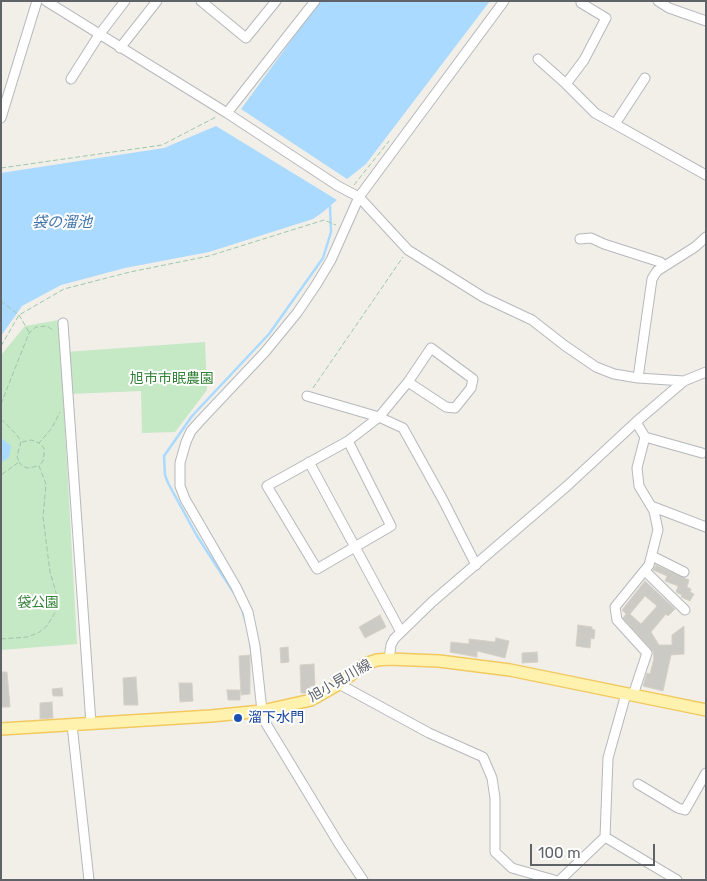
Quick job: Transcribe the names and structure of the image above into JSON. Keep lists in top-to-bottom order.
{
  "streets": {
    "main road": ["旭小見川線"]
  },
  "water": ["袋の溜池"],
  "parks": ["旭市市眠農園", "袋公園"],
  "places": ["溜下水門"],
  "scale_bar": "100 m"
}
